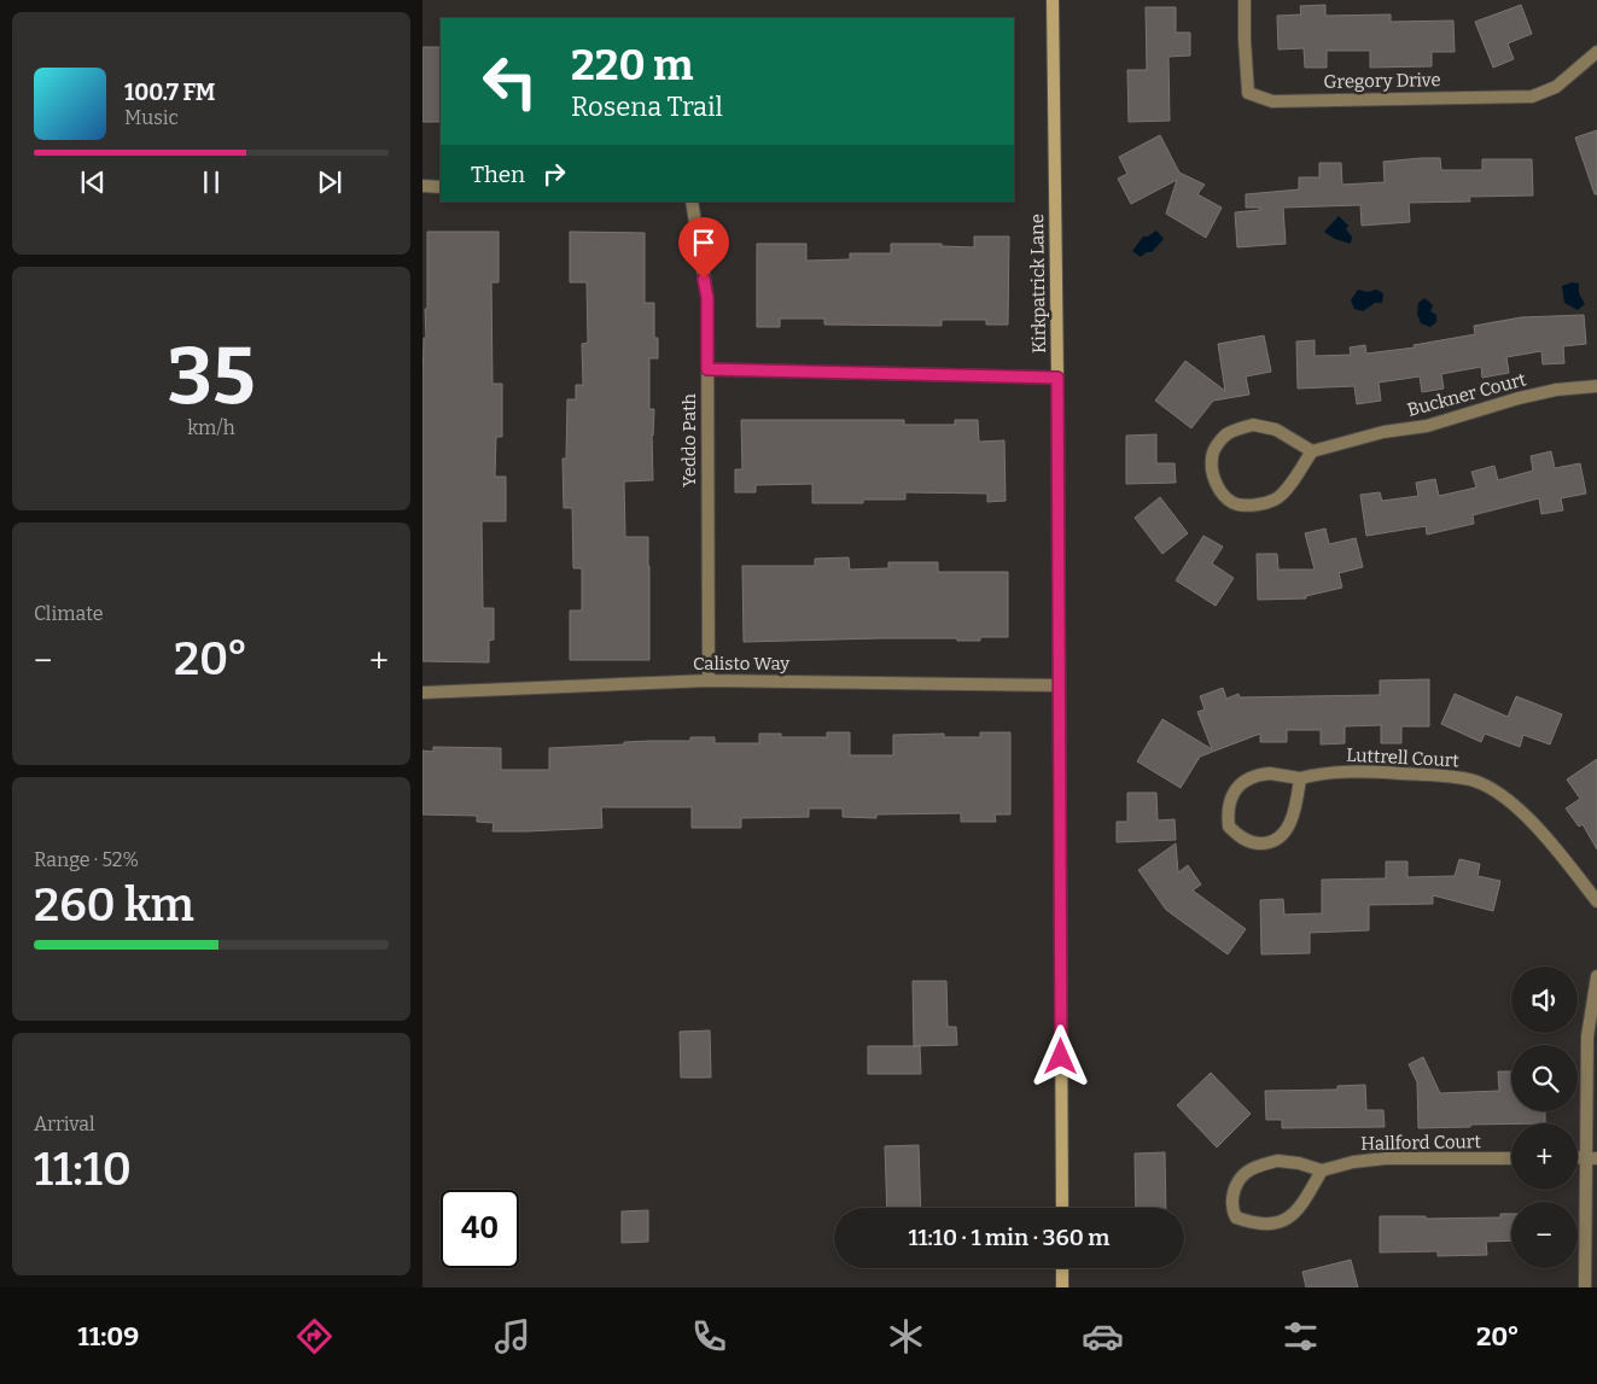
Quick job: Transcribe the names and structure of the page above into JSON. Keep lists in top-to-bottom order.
{
  "streets": {
    "street": [
      "Gregory Drive",
      "Kirkpatrick Lane",
      "Buckner Court",
      "Yeddo Path",
      "Calisto Way",
      "Luttrell Court",
      "Hallford Court"
    ]
  },
  "crossings": [
    ["Kirkpatrick Lane", "Calisto Way"],
    ["Yeddo Path", "Calisto Way"]
  ],
  "page": {
    "turn": ["220 m", "Rosena Trail"],
    "song": ["100.7 FM", "Music"],
    "then": "Then",
    "tile": [
      ["35", "km/h"],
      "Climate",
      ["Range · 52%", "260 km"],
      ["Arrival", "11:10"]
    ],
    "heat": ["−", "20°", "+"],
    "map_buttons": ["+", "−"],
    "limit": "40",
    "trip": "11:10 · 1 min · 360 m",
    "tabs": ["11:09", "20°"]
  }
}
